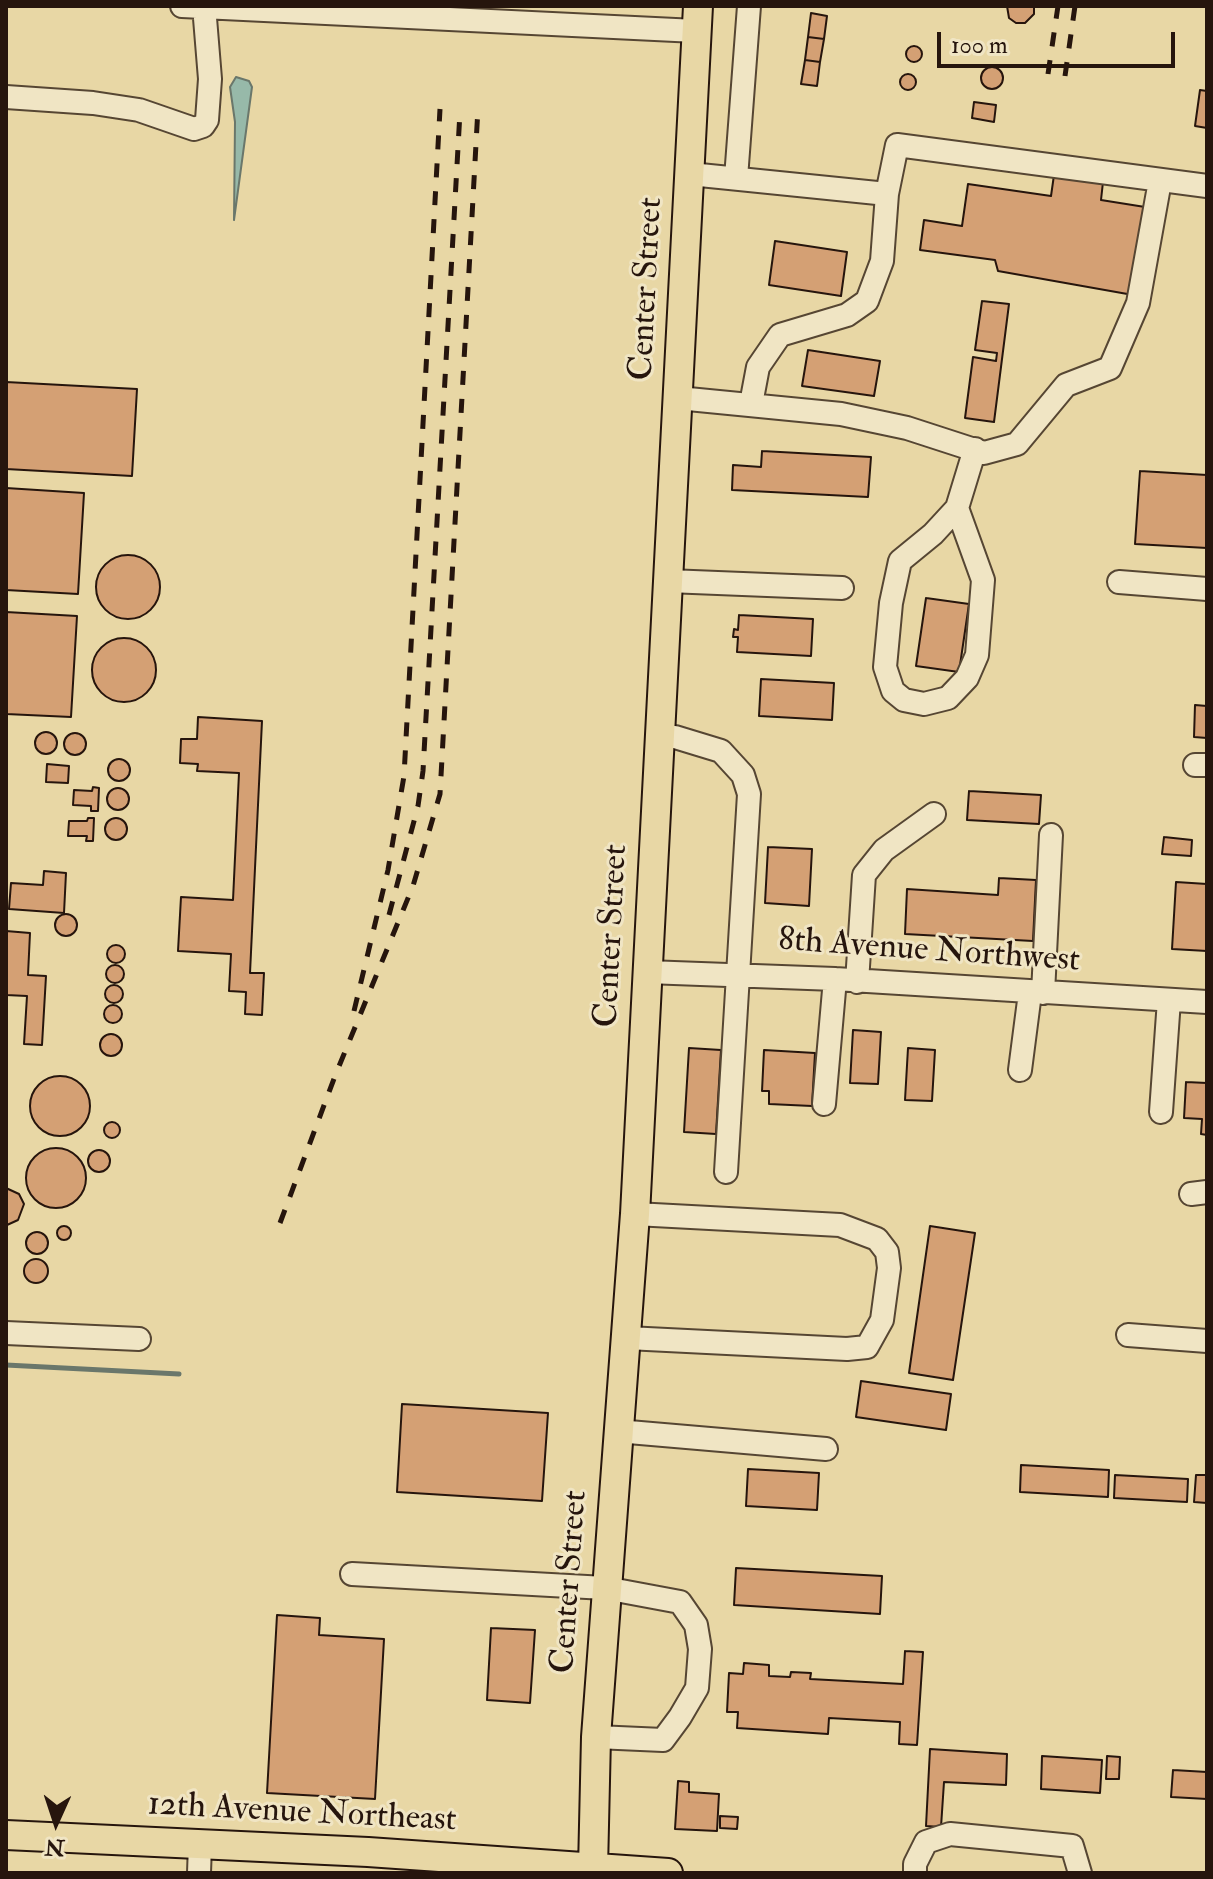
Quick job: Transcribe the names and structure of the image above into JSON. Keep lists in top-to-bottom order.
{
  "streets": {
    "main road": ["Center Street", "12th Avenue Northeast"],
    "street": ["8th Avenue Northwest"]
  },
  "crossings": [
    ["Center Street", "8th Avenue Northwest"],
    ["Center Street", "12th Avenue Northeast"]
  ],
  "scale_bar": "100 m",
  "north": "bottom"
}
